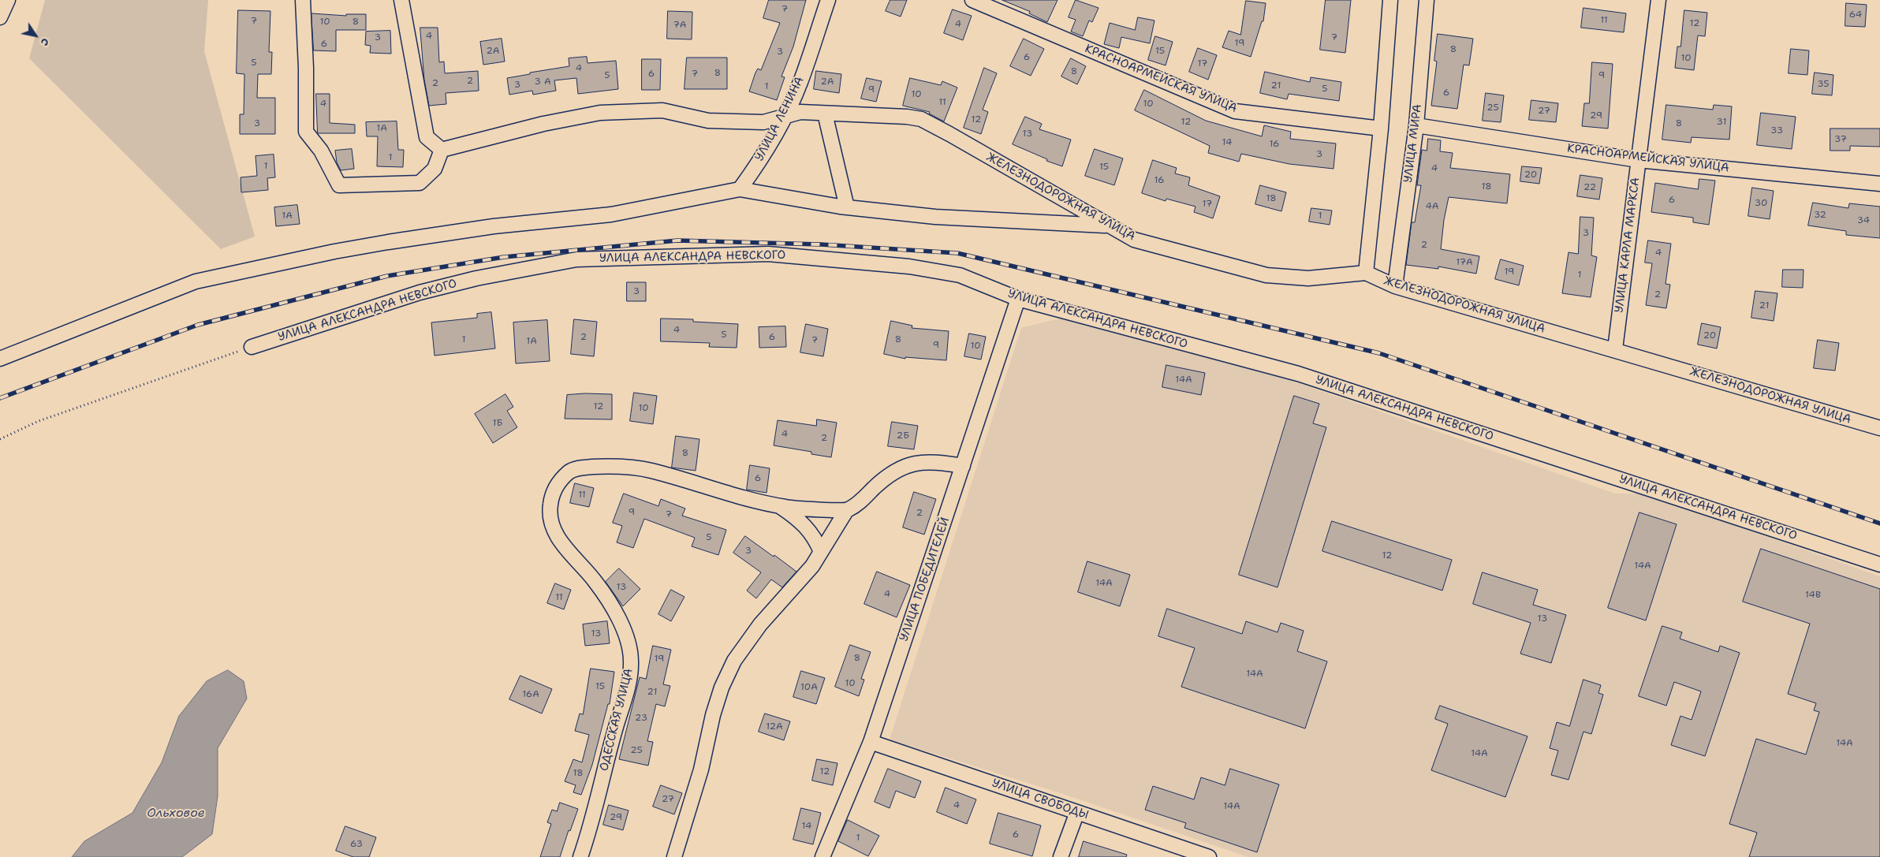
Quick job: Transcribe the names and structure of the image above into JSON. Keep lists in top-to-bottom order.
{
  "streets": {
    "street": [
      "КРАСНОАРМЕЙСКАЯ УЛИЦА",
      "УЛИЦА ЛЕНИНА",
      "УЛИЦА МИРА",
      "ЖЕЛЕЗНОДОРОЖНАЯ УЛИЦА",
      "УЛИЦА КАРЛА МАРКСА",
      "УЛИЦА АЛЕКСАНДРА НЕВСКОГО",
      "УЛИЦА ПОБЕДИТЕЛЕЙ",
      "ОДЕССКАЯ УЛИЦА",
      "УЛИЦА СВОБОДЫ"
    ]
  },
  "crossings": [
    ["КРАСНОАРМЕЙСКАЯ УЛИЦА", "УЛИЦА МИРА"],
    ["КРАСНОАРМЕЙСКАЯ УЛИЦА", "УЛИЦА КАРЛА МАРКСА"],
    ["УЛИЦА ЛЕНИНА", "ЖЕЛЕЗНОДОРОЖНАЯ УЛИЦА"],
    ["УЛИЦА МИРА", "ЖЕЛЕЗНОДОРОЖНАЯ УЛИЦА"],
    ["ЖЕЛЕЗНОДОРОЖНАЯ УЛИЦА", "УЛИЦА КАРЛА МАРКСА"],
    ["УЛИЦА АЛЕКСАНДРА НЕВСКОГО", "УЛИЦА ПОБЕДИТЕЛЕЙ"],
    ["УЛИЦА ПОБЕДИТЕЛЕЙ", "УЛИЦА СВОБОДЫ"]
  ],
  "water": ["Ольховое"],
  "house_numbers": [
    "7",
    "64",
    "11",
    "7",
    "10",
    "8",
    "12",
    "4",
    "7А",
    "4",
    "3",
    "7",
    "19",
    "6",
    "8",
    "2А",
    "15",
    "3",
    "6",
    "10",
    "5",
    "17",
    "4",
    "8",
    "8",
    "6",
    "7",
    "5",
    "9",
    "2",
    "3 А",
    "2А",
    "2",
    "35",
    "3",
    "21",
    "1",
    "5",
    "9",
    "6",
    "10",
    "11",
    "4",
    "10",
    "25",
    "27",
    "29",
    "12",
    "12",
    "31",
    "3",
    "8",
    "1А",
    "33",
    "13",
    "37",
    "14",
    "16",
    "3",
    "1",
    "1",
    "15",
    "4",
    "20",
    "16",
    "18",
    "22",
    "18",
    "6",
    "30",
    "17",
    "4А",
    "32",
    "1А",
    "1",
    "34",
    "3",
    "2",
    "4",
    "17А",
    "19",
    "1",
    "3",
    "2",
    "21",
    "4",
    "5",
    "20",
    "2",
    "6",
    "1",
    "8",
    "7",
    "1А",
    "9",
    "10",
    "14А",
    "12",
    "10",
    "1Б",
    "4",
    "2Б",
    "2",
    "8",
    "6",
    "11",
    "9",
    "2",
    "7",
    "5",
    "3",
    "12",
    "14А",
    "14А",
    "13",
    "4",
    "14В",
    "11",
    "13",
    "13",
    "8",
    "19",
    "14А",
    "10",
    "15",
    "10А",
    "21",
    "16А",
    "23",
    "12А",
    "14А",
    "25",
    "14А",
    "12",
    "18",
    "27",
    "4",
    "14А",
    "29",
    "14",
    "6",
    "1",
    "63"
  ],
  "north": "bottom right"
}
